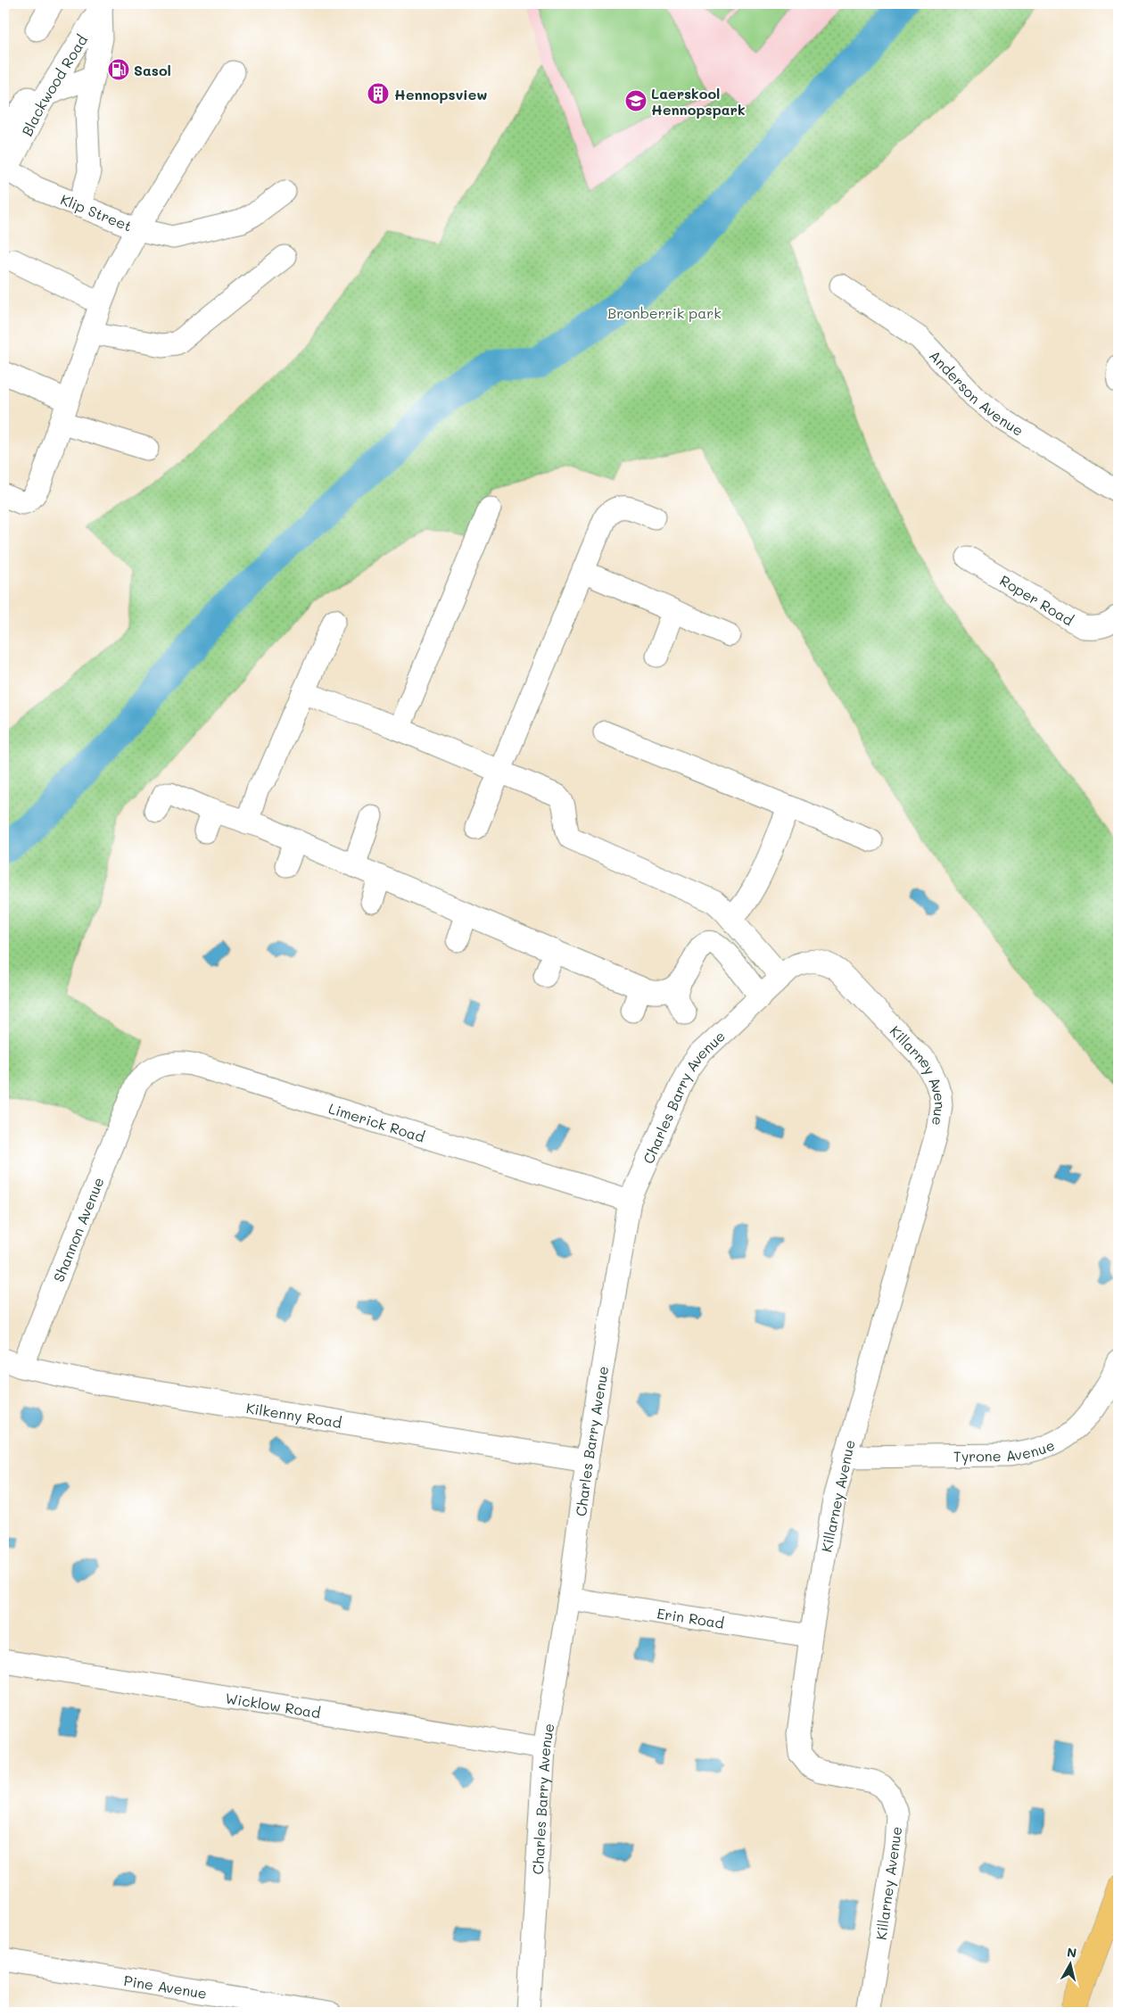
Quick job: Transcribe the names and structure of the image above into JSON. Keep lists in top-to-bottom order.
{
  "streets": {
    "street": [
      "Blackwood Road",
      "Klip Street",
      "Anderson Avenue",
      "Roper Road",
      "Killarney Avenue",
      "Charles Barry Avenue",
      "Limerick Road",
      "Shannon Avenue",
      "Kilkenny Road",
      "Tyrone Avenue",
      "Erin Road",
      "Wicklow Road",
      "Pine Avenue"
    ]
  },
  "crossings": [
    ["Blackwood Road", "Klip Street"],
    ["Killarney Avenue", "Charles Barry Avenue"],
    ["Killarney Avenue", "Tyrone Avenue"],
    ["Killarney Avenue", "Erin Road"],
    ["Charles Barry Avenue", "Limerick Road"],
    ["Charles Barry Avenue", "Kilkenny Road"],
    ["Charles Barry Avenue", "Erin Road"],
    ["Charles Barry Avenue", "Wicklow Road"],
    ["Limerick Road", "Shannon Avenue"],
    ["Shannon Avenue", "Kilkenny Road"]
  ],
  "parks": ["Bronberrik park"],
  "places": {
    "fuel station": ["Sasol"],
    "building": ["Hennopsview"],
    "school or university": ["Laerskool Hennopspark"]
  },
  "north": "top"
}
